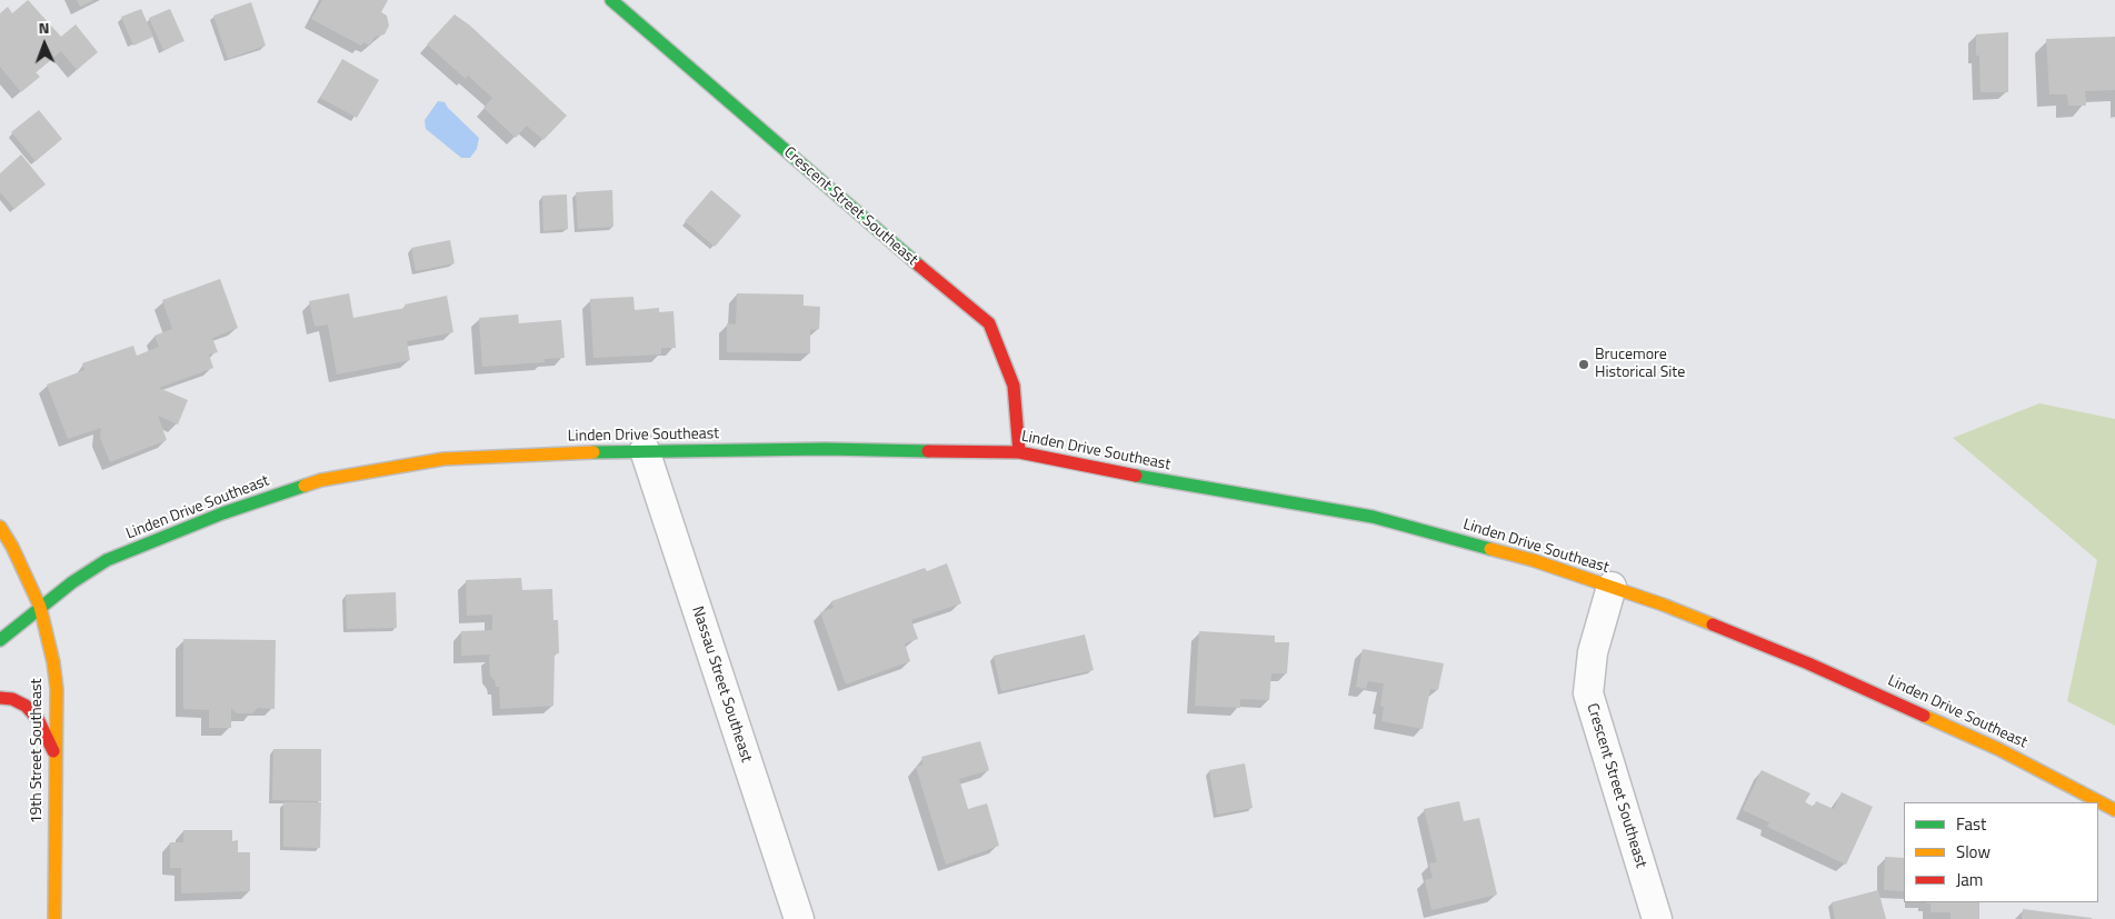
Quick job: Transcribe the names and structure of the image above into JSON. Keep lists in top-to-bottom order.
{
  "streets": {
    "street": [
      "Crescent Street Southeast",
      "Linden Drive Southeast",
      "Nassau Street Southeast",
      "19th Street Southeast"
    ]
  },
  "crossings": [
    ["Crescent Street Southeast", "Linden Drive Southeast"],
    ["Linden Drive Southeast", "Nassau Street Southeast"],
    ["Linden Drive Southeast", "19th Street Southeast"]
  ],
  "places": ["Brucemore Historical Site"],
  "legend": ["Fast", "Slow", "Jam"],
  "north": "top"
}
